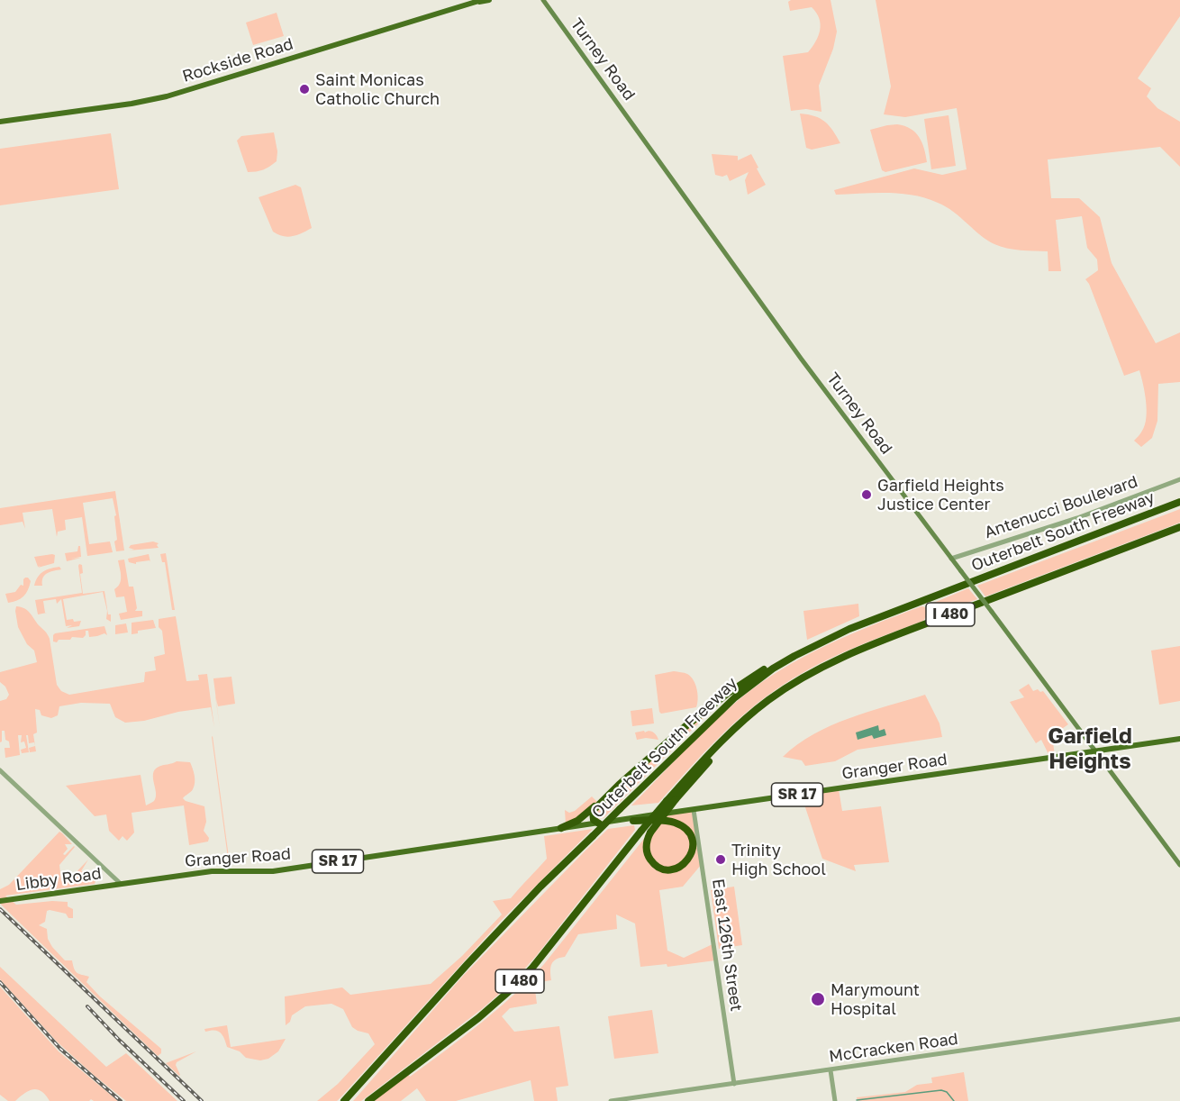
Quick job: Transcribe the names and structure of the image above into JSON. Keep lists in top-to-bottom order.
{
  "streets": {
    "highway": ["Outerbelt South Freeway", "I 480"],
    "main road": [
      "Turney Road",
      "Rockside Road",
      "Granger Road",
      "SR 17",
      "Libby Road"
    ],
    "street": ["Antenucci Boulevard", "East 126th Street", "McCracken Road"]
  },
  "crossings": [
    ["Turney Road", "Antenucci Boulevard"],
    ["Turney Road", "Granger Road"],
    ["Granger Road", "Libby Road"],
    ["Granger Road", "East 126th Street"],
    ["East 126th Street", "McCracken Road"]
  ],
  "districts": ["Garfield Heights"],
  "places": [
    "Saint Monicas Catholic Church",
    "Garfield Heights Justice Center",
    "Trinity High School",
    "Marymount Hospital"
  ]
}
